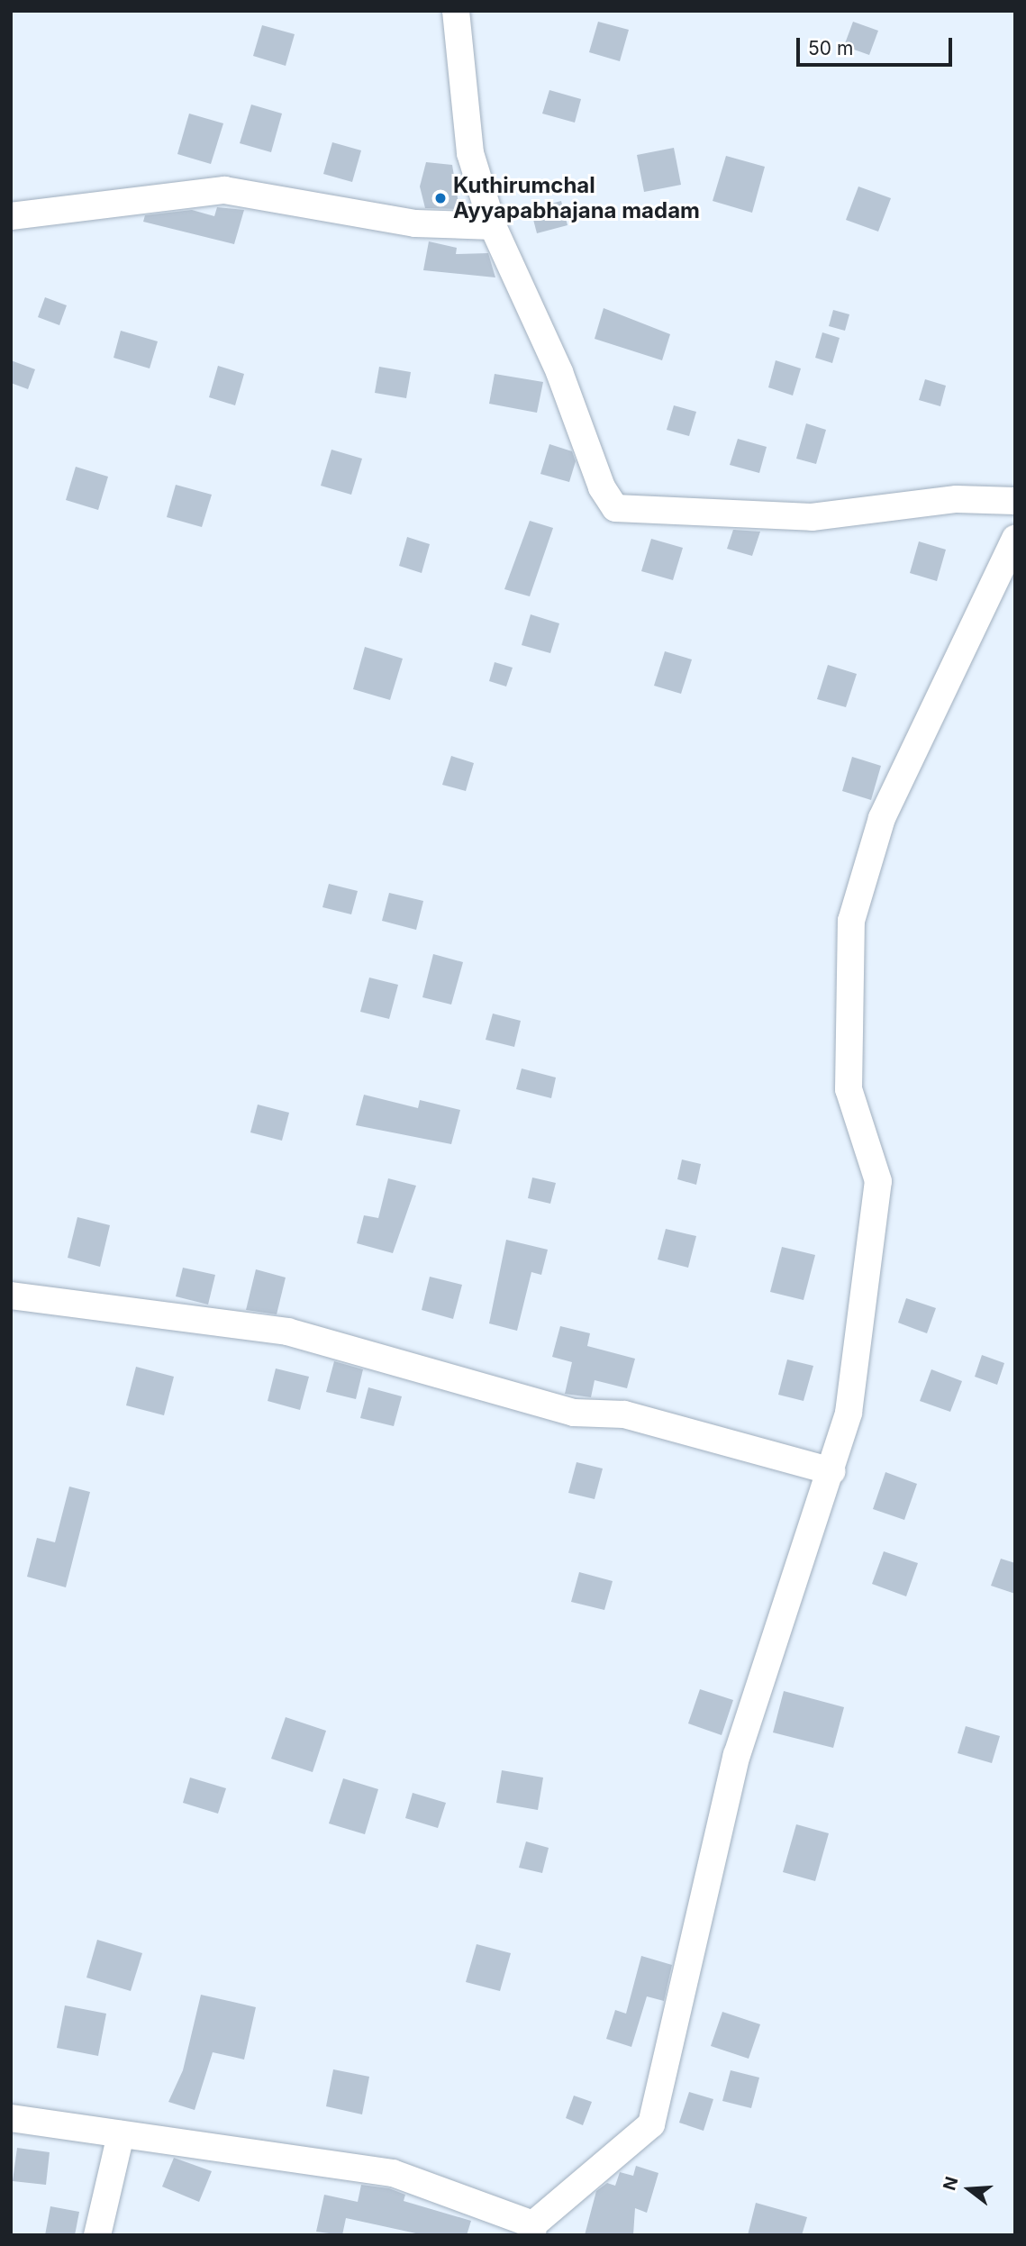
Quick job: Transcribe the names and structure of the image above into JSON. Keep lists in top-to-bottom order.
{
  "places": ["Kuthirumchal Ayyapabhajana madam"],
  "scale_bar": "50 m",
  "north": "left"
}
